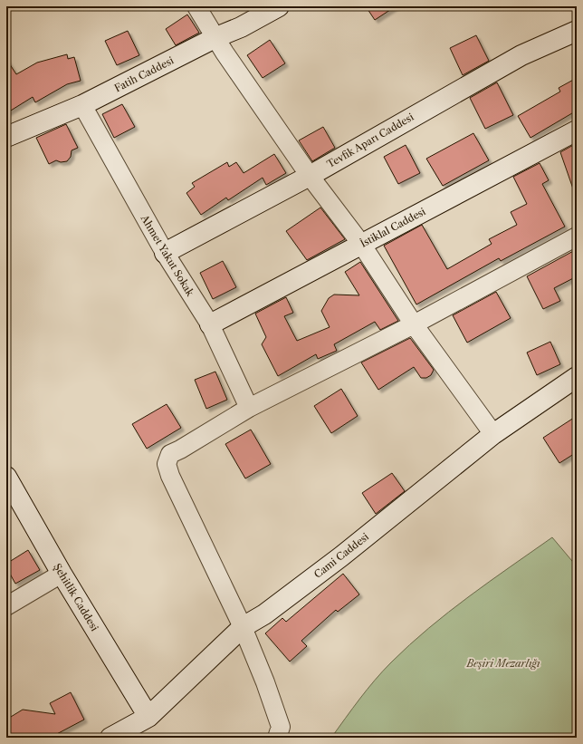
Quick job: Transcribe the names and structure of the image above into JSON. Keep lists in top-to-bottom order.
{
  "streets": {
    "street": [
      "Fatih Caddesi",
      "Tevfik Aparı Caddesi",
      "İstiklal Caddesi",
      "Ahmet Yakut Sokak",
      "Cami Caddesi",
      "Şehitlik Caddesi"
    ]
  },
  "crossings": [
    ["Fatih Caddesi", "Ahmet Yakut Sokak"],
    ["Tevfik Aparı Caddesi", "Ahmet Yakut Sokak"],
    ["İstiklal Caddesi", "Ahmet Yakut Sokak"],
    ["Cami Caddesi", "Şehitlik Caddesi"]
  ],
  "parks": ["Beşiri Mezarlığı"]
}
